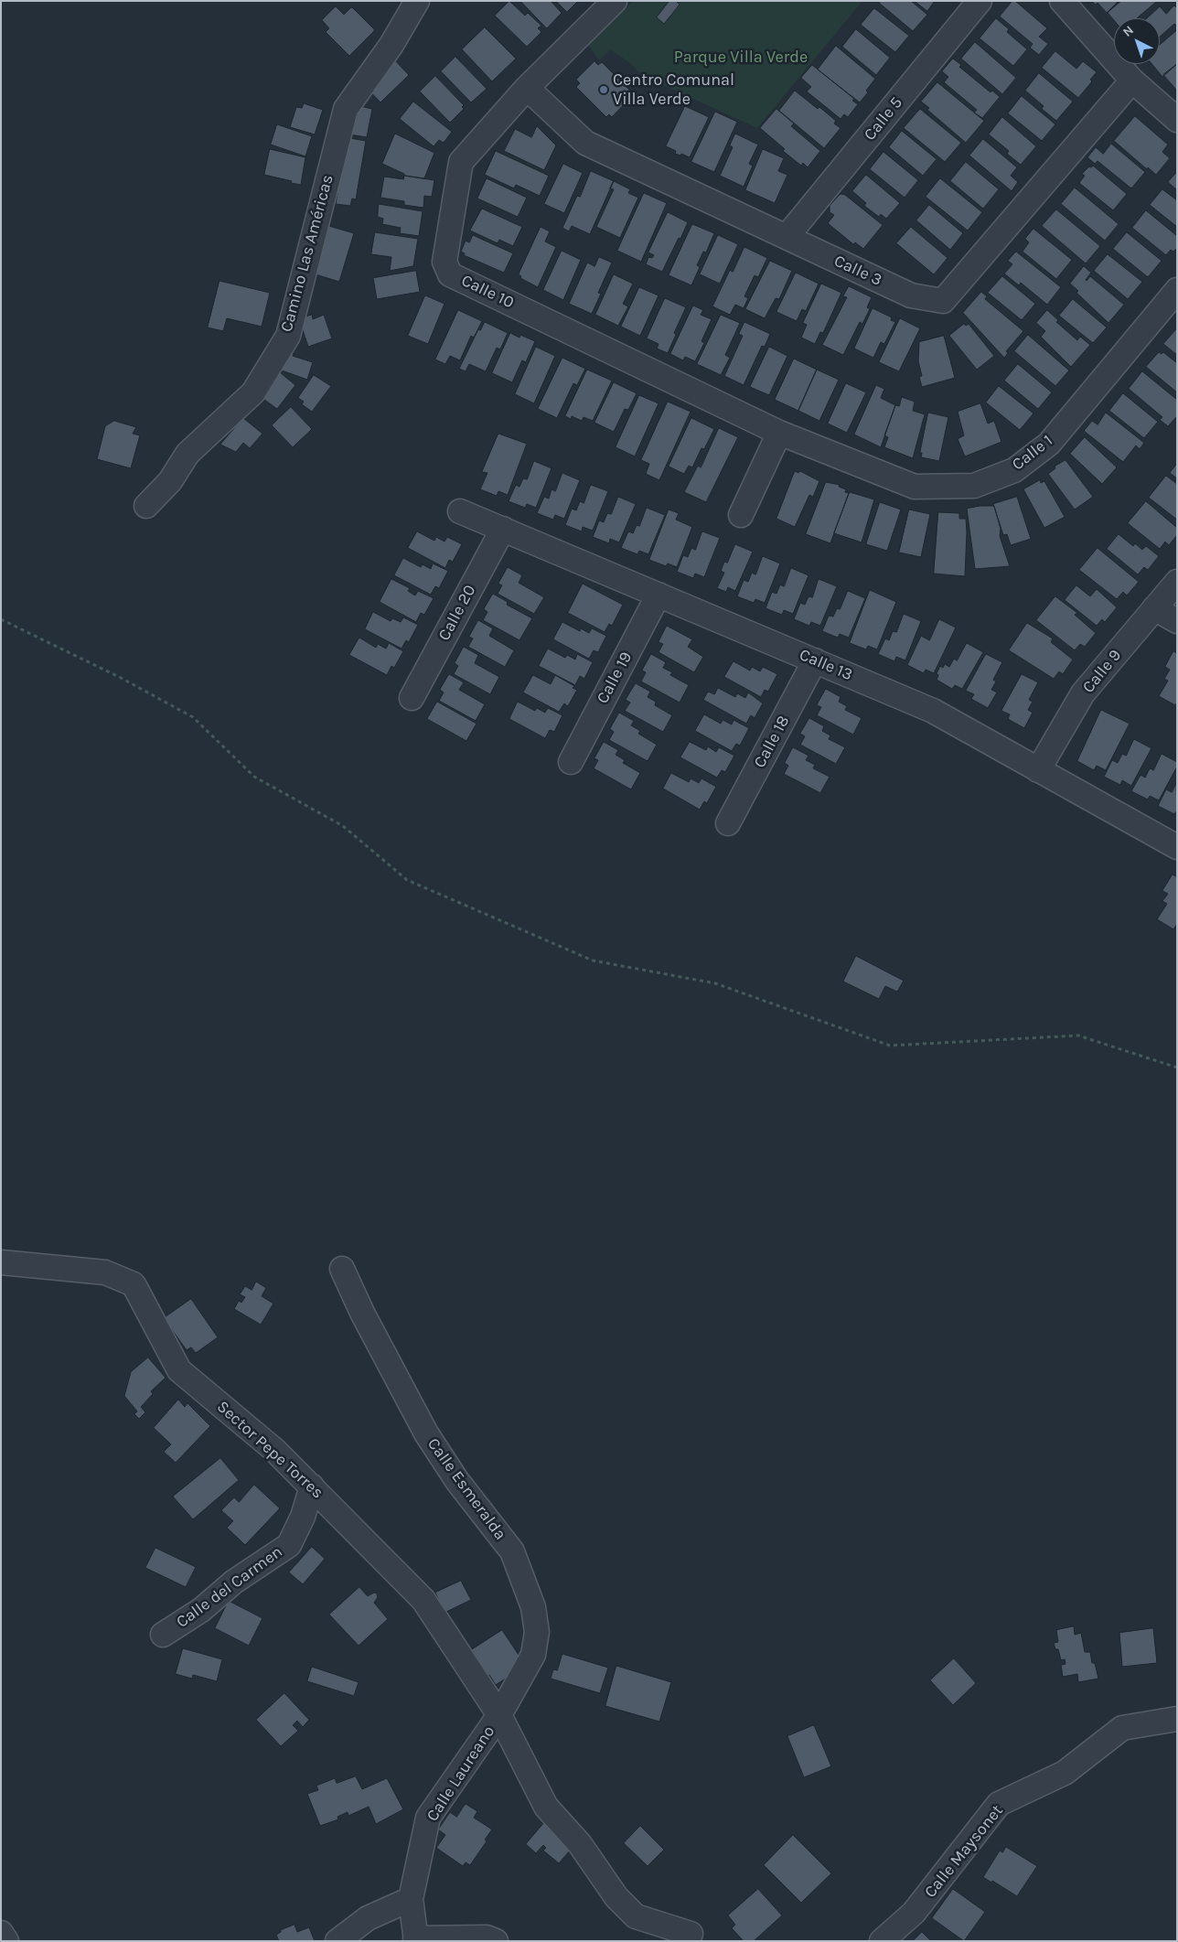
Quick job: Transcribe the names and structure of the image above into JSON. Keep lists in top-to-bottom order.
{
  "streets": {
    "street": [
      "Calle 5",
      "Camino Las Américas",
      "Calle 3",
      "Calle 10",
      "Calle 1",
      "Calle 20",
      "Calle 13",
      "Calle 9",
      "Calle 19",
      "Calle 18",
      "Sector Pepe Torres",
      "Calle Esmeralda",
      "Calle del Carmen",
      "Calle Laureano",
      "Calle Maysonet"
    ]
  },
  "crossings": [
    ["Calle 5", "Calle 3"],
    ["Calle 3", "Calle 10"],
    ["Calle 10", "Calle 1"],
    ["Calle 20", "Calle 13"],
    ["Calle 13", "Calle 9"],
    ["Calle 13", "Calle 19"],
    ["Calle 13", "Calle 18"],
    ["Sector Pepe Torres", "Calle Esmeralda"],
    ["Sector Pepe Torres", "Calle del Carmen"],
    ["Sector Pepe Torres", "Calle Laureano"],
    ["Calle Esmeralda", "Calle Laureano"]
  ],
  "parks": ["Parque Villa Verde"],
  "places": ["Centro Comunal Villa Verde"],
  "north": "top left"
}
